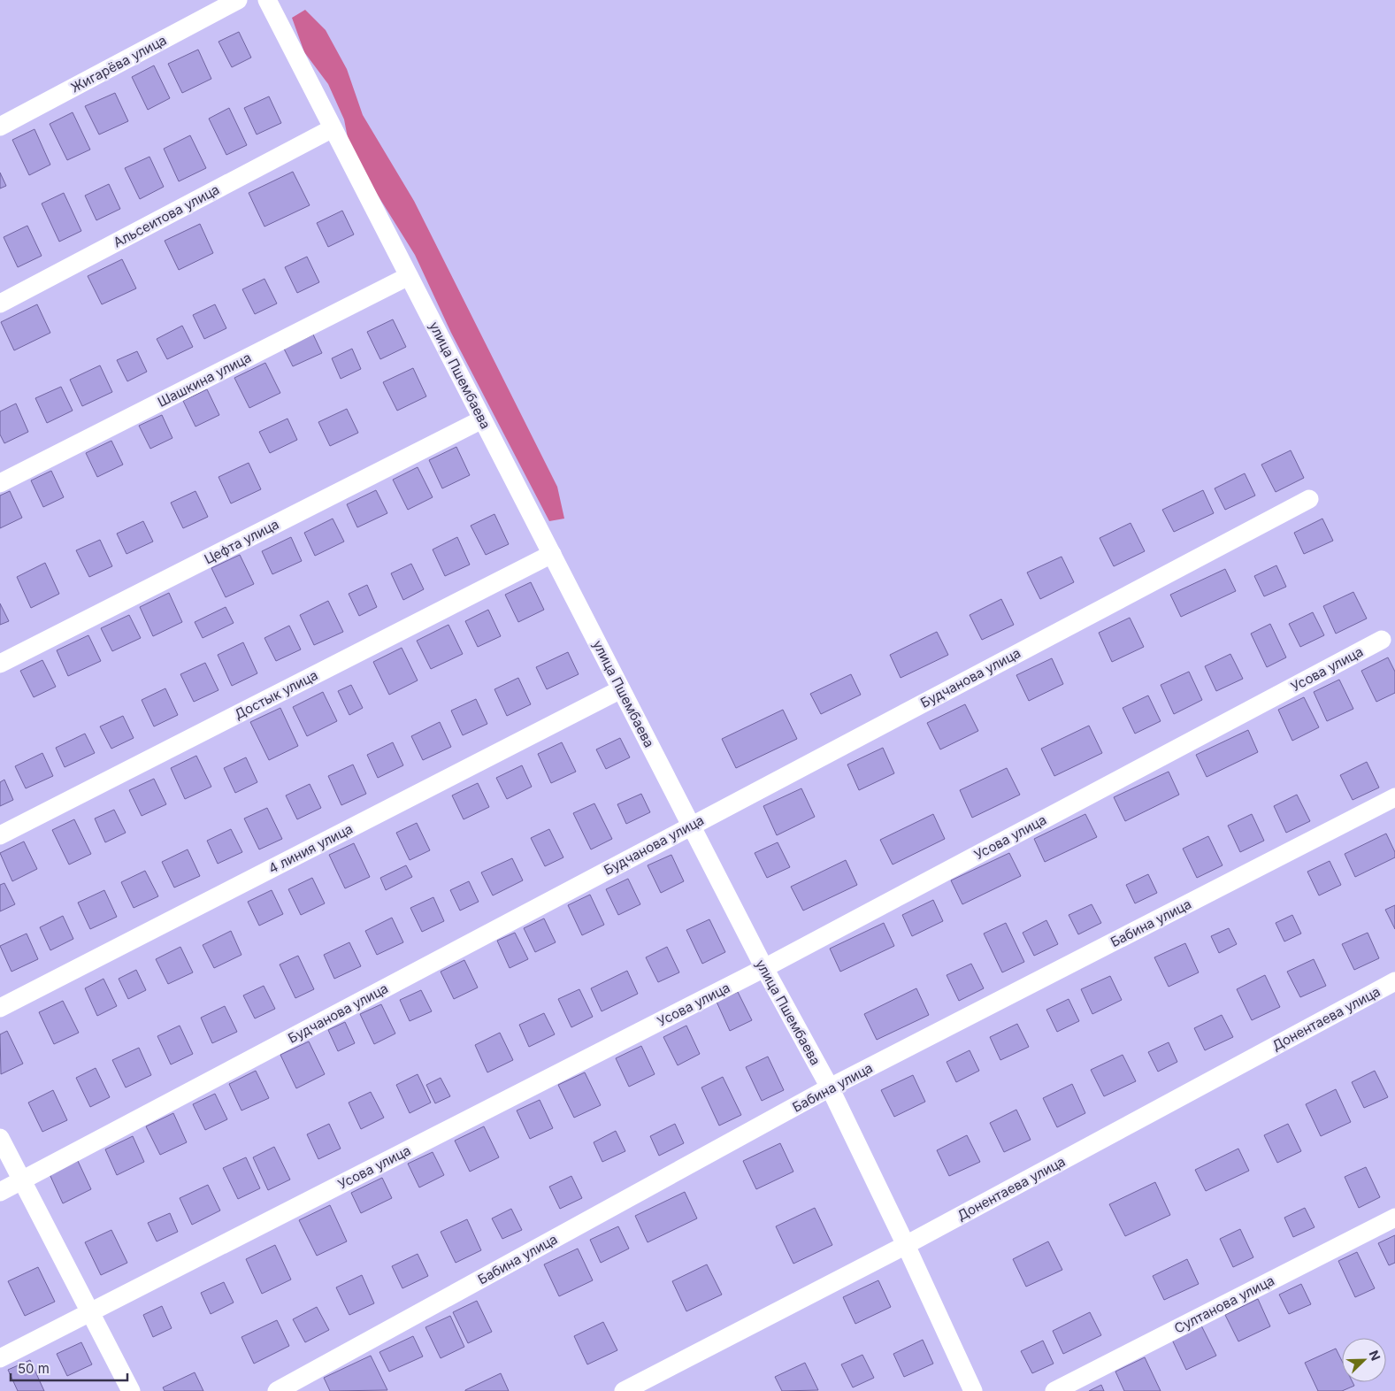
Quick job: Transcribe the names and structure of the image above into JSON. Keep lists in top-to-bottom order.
{
  "streets": {
    "street": [
      "Жигарёва улица",
      "Альсеитова улица",
      "улица Пшембаева",
      "Шашкина улица",
      "Цефта улица",
      "Усова улица",
      "Будчанова улица",
      "Достык улица",
      "4 линия улица",
      "Бабина улица",
      "Донентаева улица",
      "Султанова улица"
    ]
  },
  "crossings": [
    ["Альсеитова улица", "улица Пшембаева"],
    ["улица Пшембаева", "Шашкина улица"],
    ["улица Пшембаева", "Цефта улица"],
    ["улица Пшембаева", "Усова улица"],
    ["улица Пшембаева", "Будчанова улица"],
    ["улица Пшембаева", "Достык улица"],
    ["улица Пшембаева", "4 линия улица"],
    ["улица Пшембаева", "Бабина улица"],
    ["улица Пшембаева", "Донентаева улица"]
  ],
  "scale_bar": "50 m",
  "north": "top right"
}
